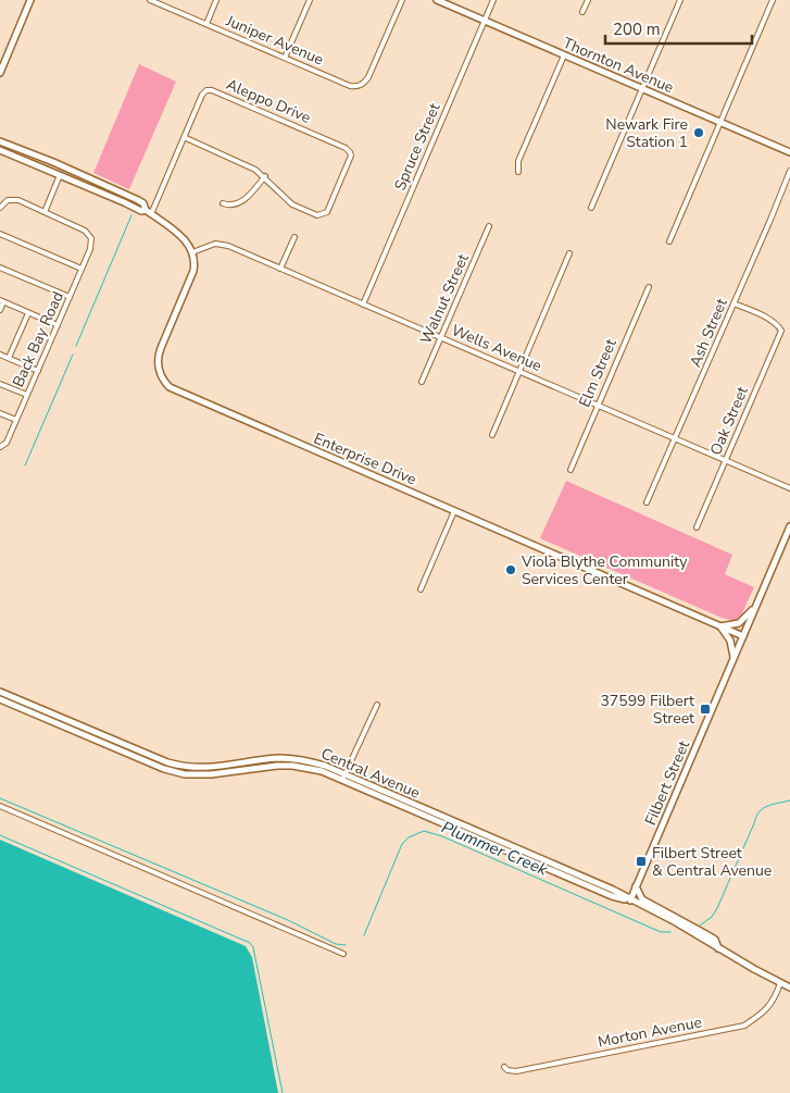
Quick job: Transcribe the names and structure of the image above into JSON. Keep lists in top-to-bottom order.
{
  "streets": {
    "street": [
      "Juniper Avenue",
      "Thornton Avenue",
      "Aleppo Drive",
      "Spruce Street",
      "Walnut Street",
      "Ash Street",
      "Back Bay Road",
      "Wells Avenue",
      "Elm Street",
      "Oak Street",
      "Enterprise Drive",
      "Central Avenue",
      "Filbert Street",
      "Morton Avenue"
    ]
  },
  "crossings": [
    ["Thornton Avenue", "Spruce Street"],
    ["Spruce Street", "Wells Avenue"],
    ["Walnut Street", "Wells Avenue"],
    ["Ash Street", "Wells Avenue"],
    ["Ash Street", "Oak Street"],
    ["Wells Avenue", "Elm Street"],
    ["Wells Avenue", "Oak Street"],
    ["Wells Avenue", "Enterprise Drive"],
    ["Enterprise Drive", "Filbert Street"],
    ["Central Avenue", "Filbert Street"],
    ["Central Avenue", "Morton Avenue"]
  ],
  "water": ["Plummer Creek"],
  "places": {
    "other": ["Newark Fire Station 1", "Viola Blythe Community Services Center"],
    "transit": ["37599 Filbert Street", "Filbert Street & Central Avenue"]
  },
  "scale_bar": "200 m"
}
